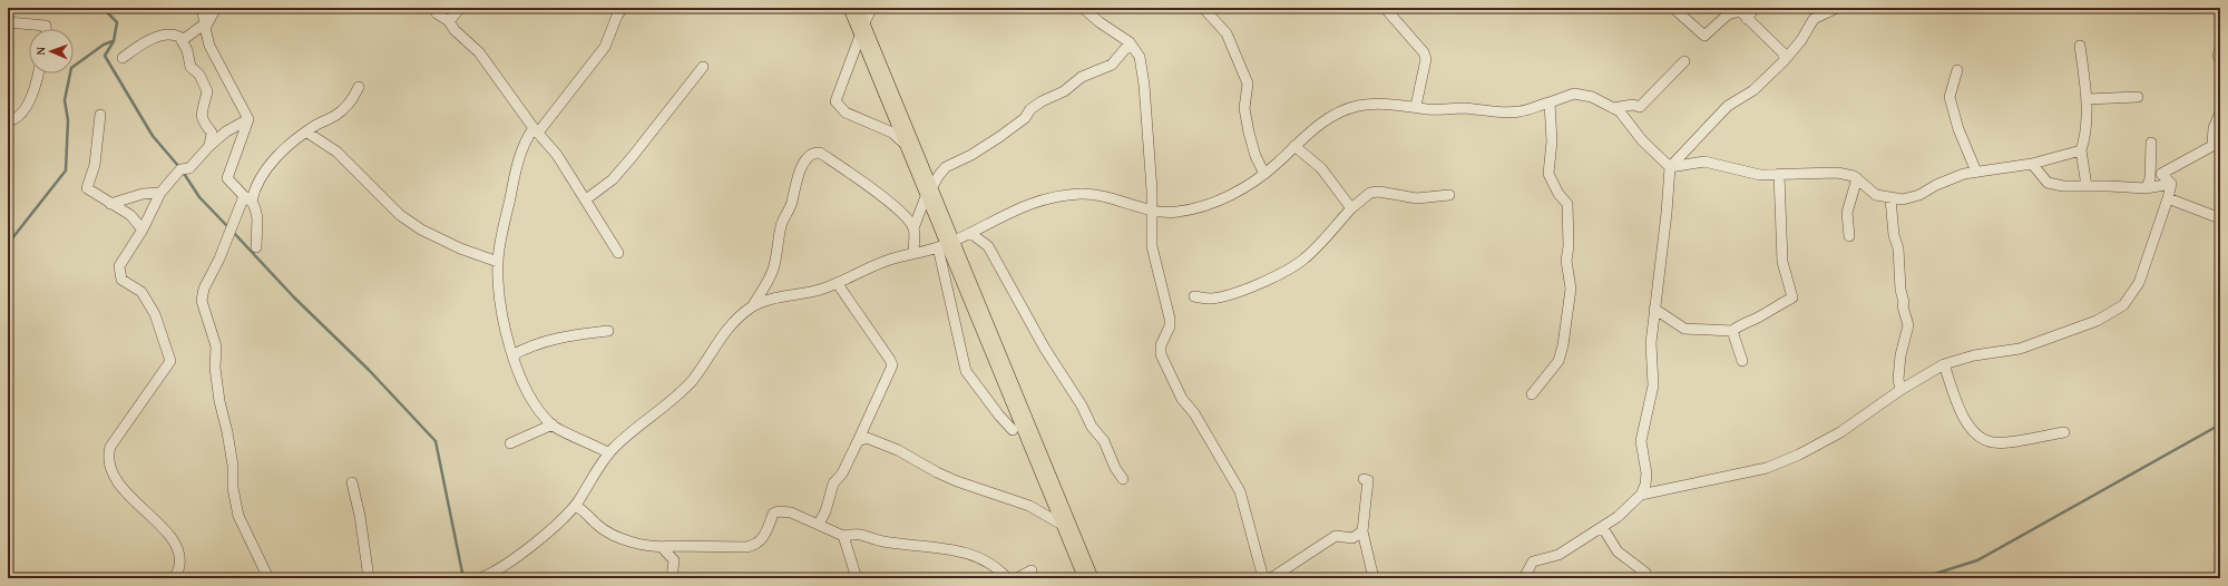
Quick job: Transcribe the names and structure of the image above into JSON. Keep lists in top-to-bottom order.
{
  "north": "left"
}
